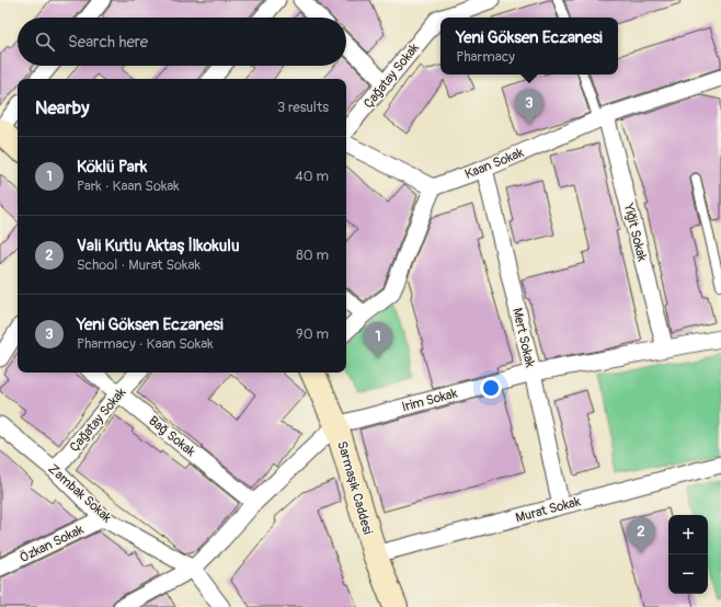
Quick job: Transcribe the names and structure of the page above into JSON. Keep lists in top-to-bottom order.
{
  "streets": {
    "main road": ["Sarmaşık Caddesi"],
    "street": [
      "Çağatay Sokak",
      "Kaan Sokak",
      "Yiğit Sokak",
      "Mert Sokak",
      "Irim Sokak",
      "Bağ Sokak",
      "Zambak Sokak",
      "Murat Sokak",
      "Özkan Sokak"
    ]
  },
  "crossings": [
    ["Çağatay Sokak", "Bağ Sokak"],
    ["Çağatay Sokak", "Zambak Sokak"],
    ["Kaan Sokak", "Yiğit Sokak"],
    ["Kaan Sokak", "Mert Sokak"],
    ["Yiğit Sokak", "Irim Sokak"],
    ["Mert Sokak", "Irim Sokak"],
    ["Mert Sokak", "Murat Sokak"],
    ["Irim Sokak", "Bağ Sokak"],
    ["Irim Sokak", "Sarmaşık Caddesi"],
    ["Irim Sokak", "Zambak Sokak"],
    ["Sarmaşık Caddesi", "Murat Sokak"],
    ["Zambak Sokak", "Özkan Sokak"]
  ],
  "page": {
    "popup": ["Yeni Göksen Eczanesi", "Pharmacy"],
    "search": "Search here",
    "heading": ["Nearby", "3 results"],
    "pins": ["3", "1", "2"],
    "list": [
      {
        "mark": "1",
        "name": "Köklü Park",
        "note": "Park · Kaan Sokak",
        "value": "40 m"
      },
      {
        "mark": "2",
        "name": "Vali Kutlu Aktaş İlkokulu",
        "note": "School · Murat Sokak",
        "value": "80 m"
      },
      {
        "mark": "3",
        "name": "Yeni Göksen Eczanesi",
        "note": "Pharmacy · Kaan Sokak",
        "value": "90 m"
      }
    ],
    "map_buttons": ["+", "−"]
  }
}
